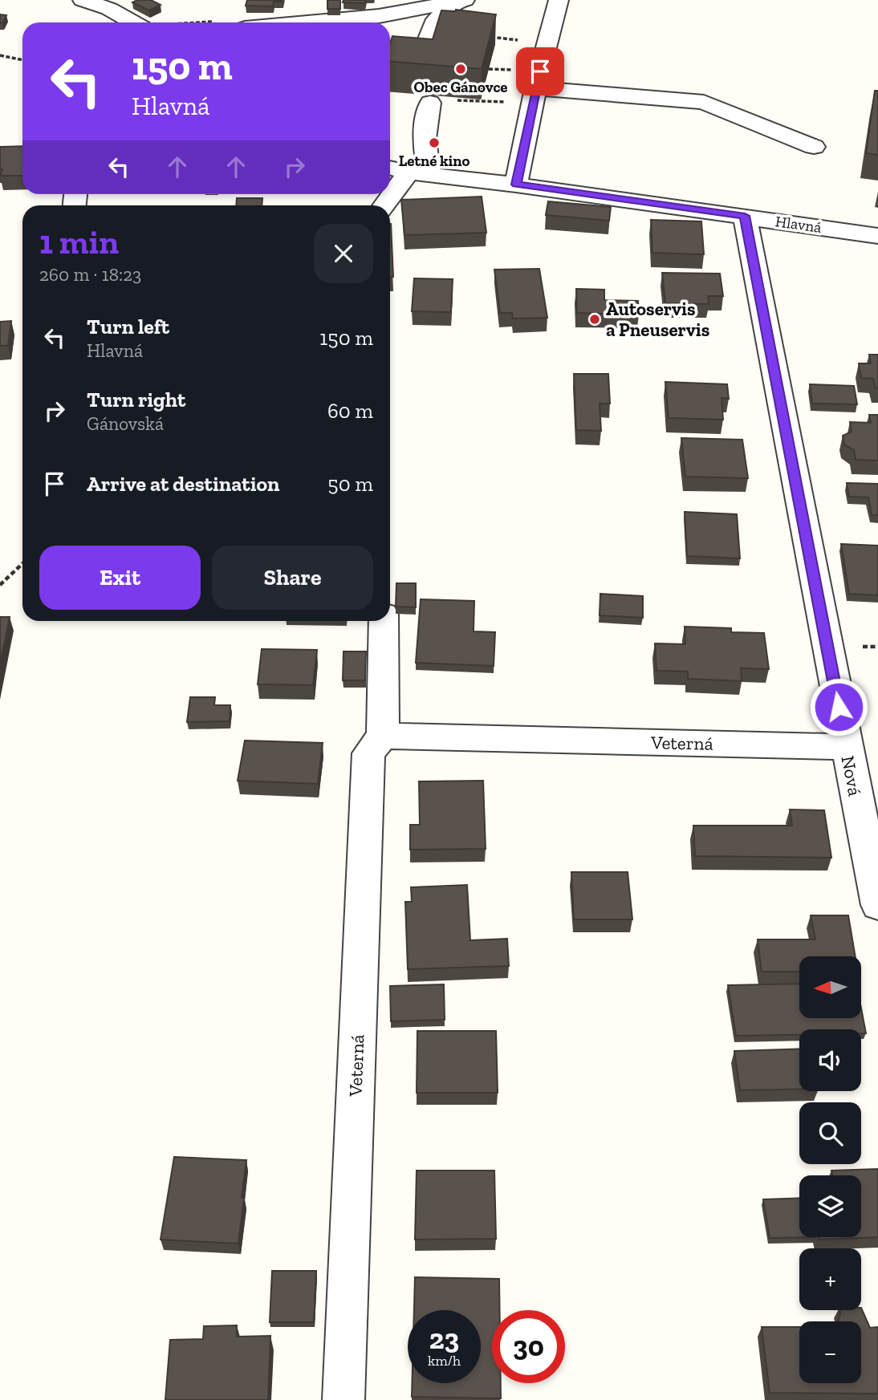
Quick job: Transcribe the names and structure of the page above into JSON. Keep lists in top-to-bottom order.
{
  "streets": {
    "street": ["Hlavná", "Veterná", "Nová"]
  },
  "crossings": [
    ["Hlavná", "Nová"],
    ["Veterná", "Nová"]
  ],
  "places": ["Obec Gánovce", "Letné kino", "Autoservis a Pneuservis"],
  "north": "left",
  "page": {
    "turn": ["150 m", "Hlavná"],
    "heading": ["1 min", "260 m · 18:23"],
    "list": [
      {
        "name": "Turn left",
        "note": "Hlavná",
        "value": "150 m"
      },
      {
        "name": "Turn right",
        "note": "Gánovská",
        "value": "60 m"
      },
      {
        "name": "Arrive at destination",
        "value": "50 m"
      }
    ],
    "buttons": ["Exit", "Share"],
    "map_buttons": ["+", "−"],
    "speed": "23 km/h",
    "limit": "30"
  }
}
